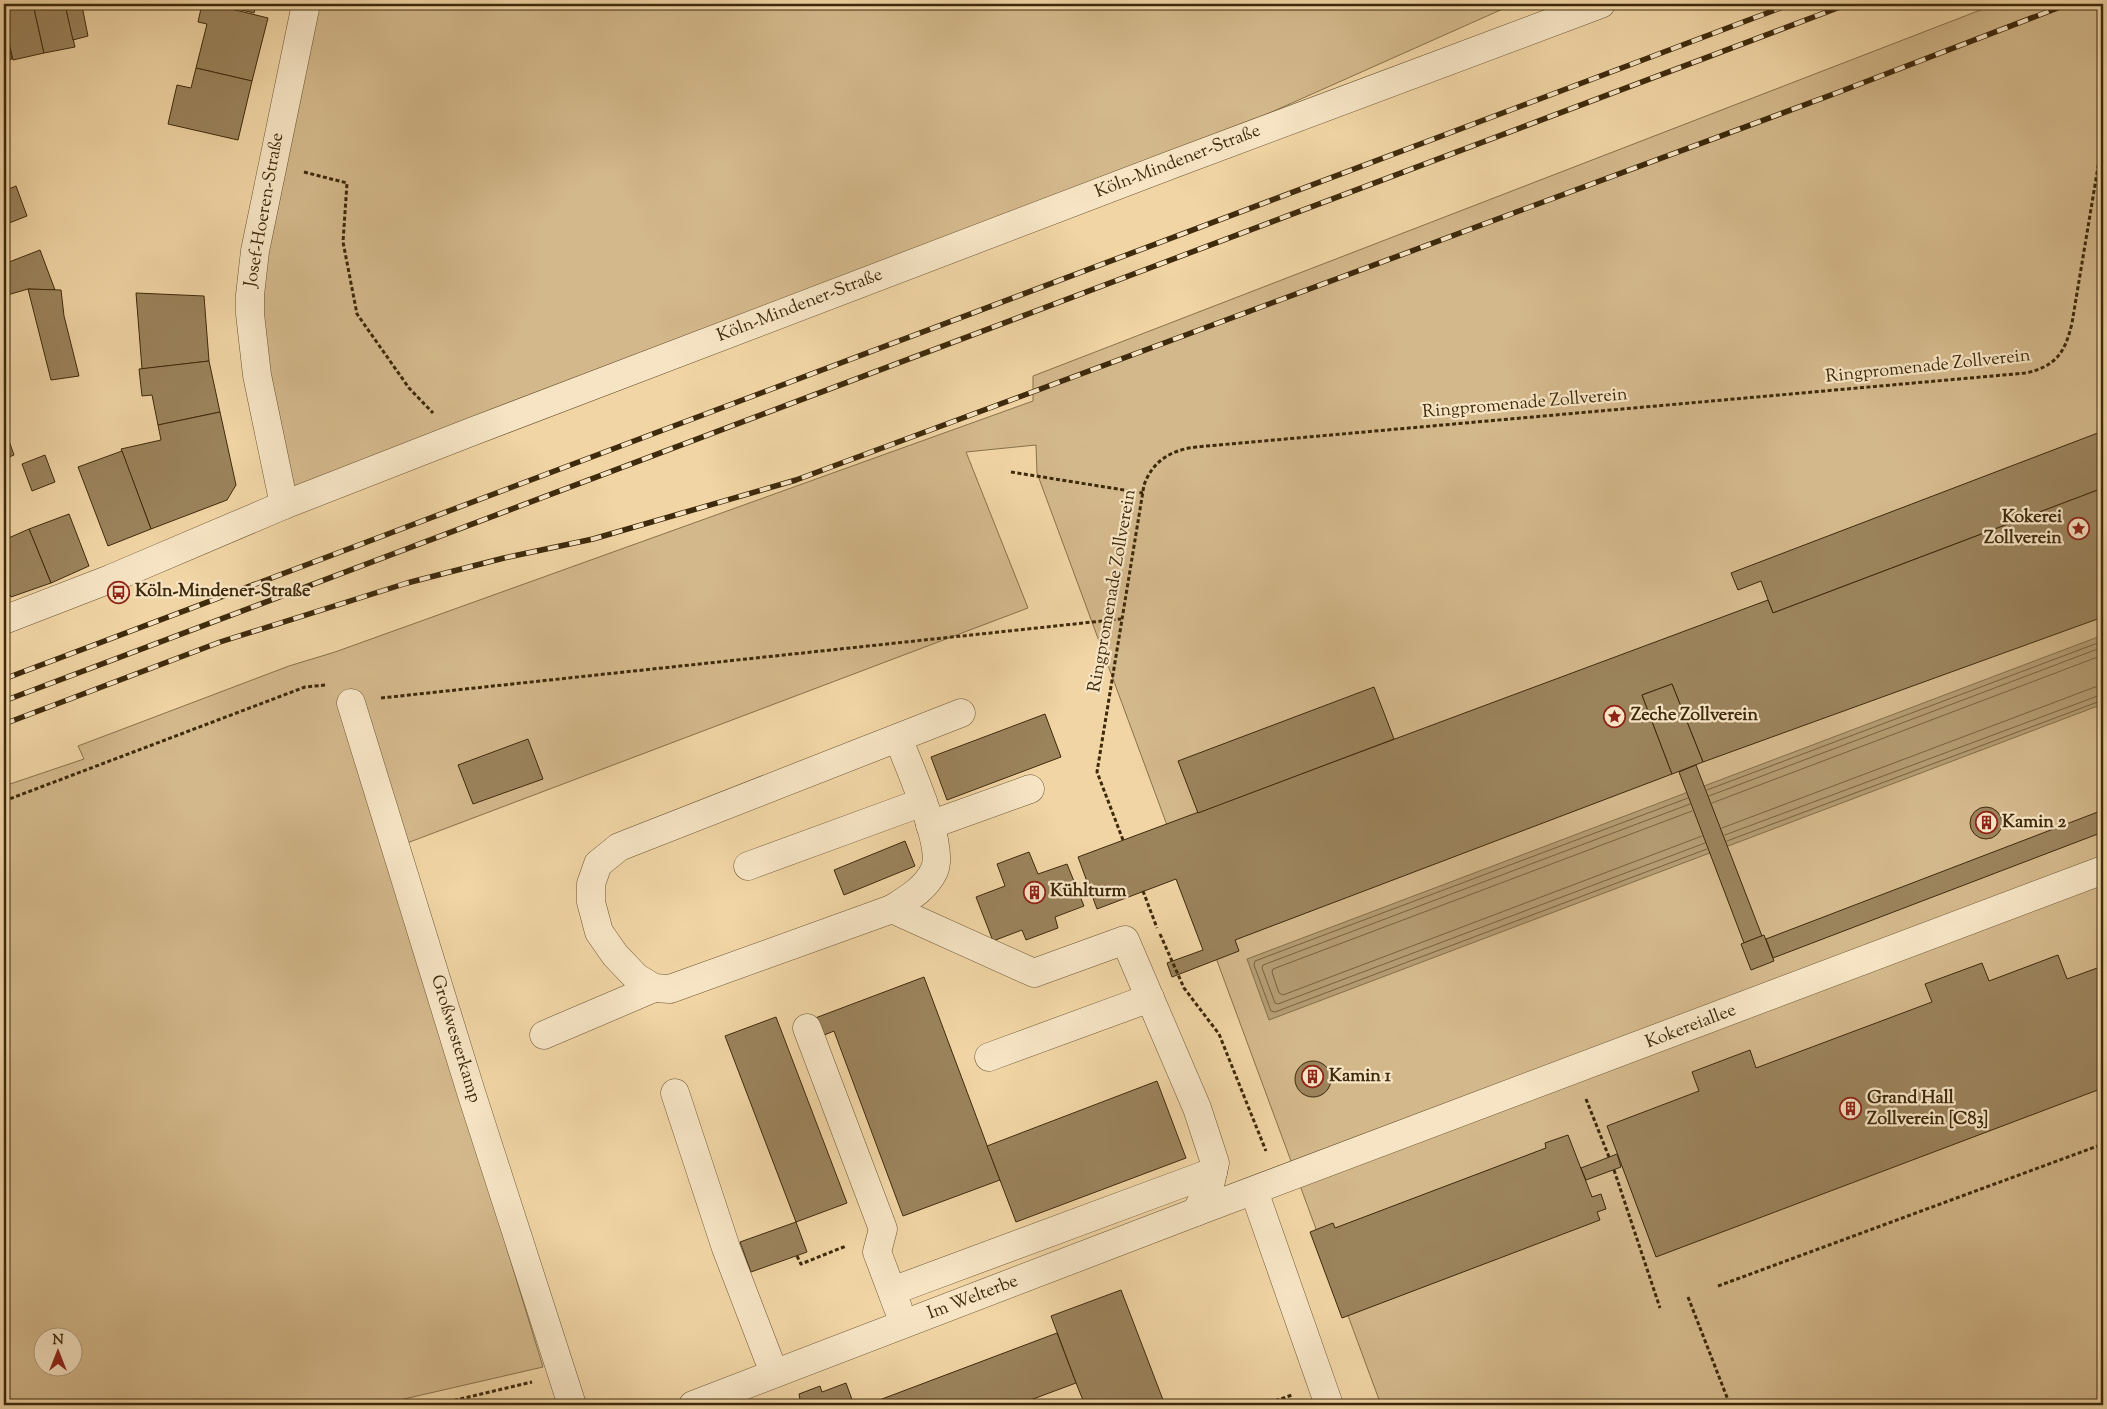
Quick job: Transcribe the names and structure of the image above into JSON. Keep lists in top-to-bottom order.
{
  "streets": {
    "street": [
      "Köln-Mindener-Straße",
      "Josef-Hoeren-Straße",
      "Kokereiallee",
      "Großwesterkamp",
      "Im Welterbe"
    ],
    "path": ["Ringpromenade Zollverein"]
  },
  "crossings": [
    ["Köln-Mindener-Straße", "Josef-Hoeren-Straße"],
    ["Kokereiallee", "Im Welterbe"]
  ],
  "places": {
    "place": ["Kokerei Zollverein", "Zeche Zollverein"],
    "bus stop": ["Köln-Mindener-Straße"],
    "building": [
      "Kamin 2",
      "Kühlturm",
      "Kamin 1",
      "Grand Hall Zollverein [C83]"
    ]
  },
  "north": "top"
}
